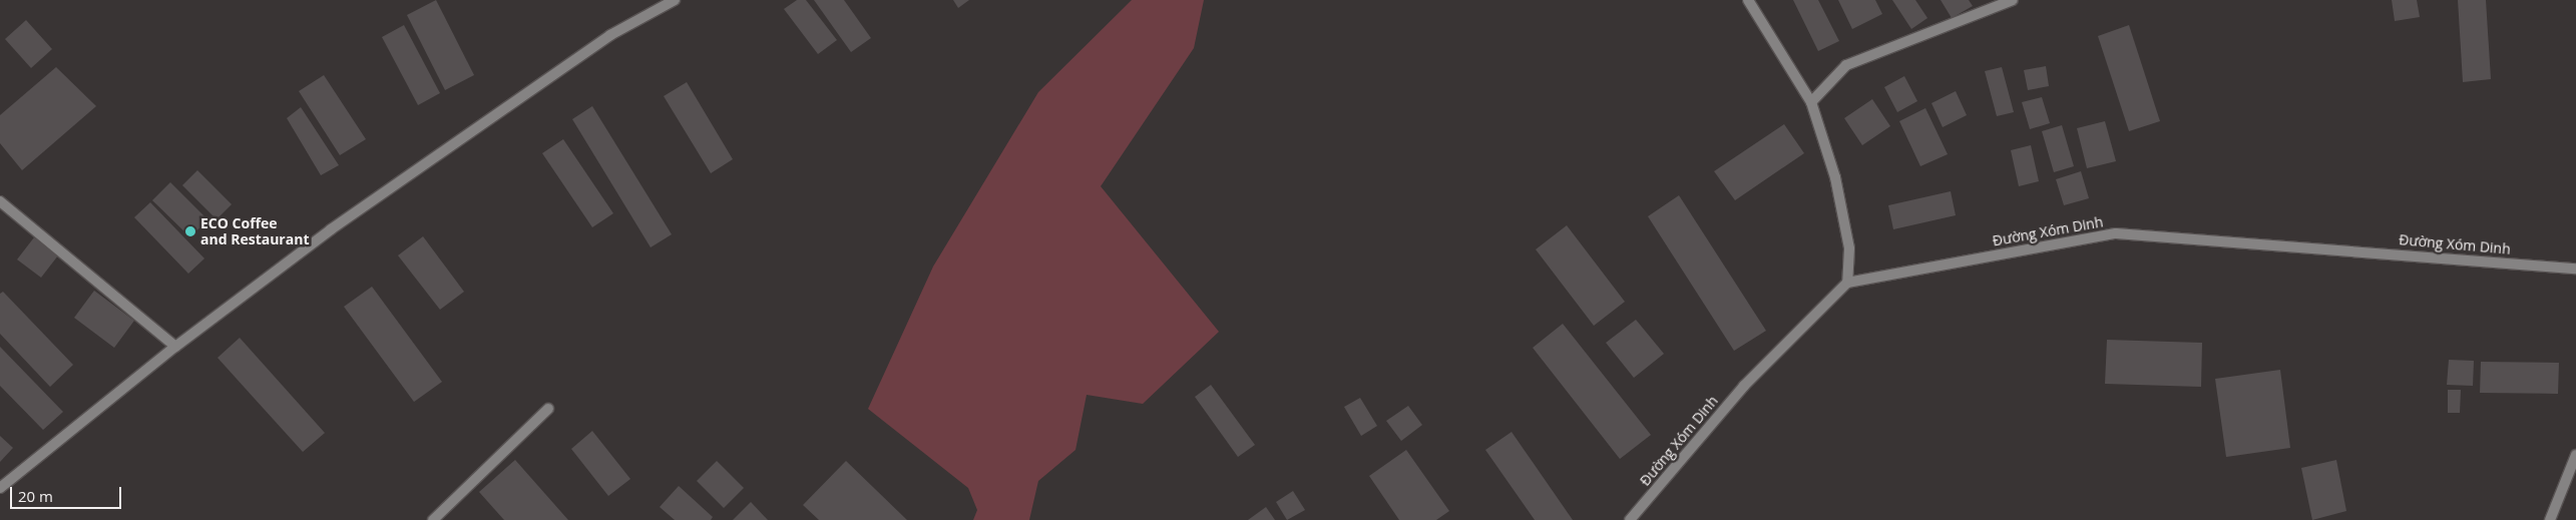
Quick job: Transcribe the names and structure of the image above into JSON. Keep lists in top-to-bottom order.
{
  "streets": {
    "street": ["Đường Xóm Dinh"]
  },
  "places": ["ECO Coffee and Restaurant"],
  "scale_bar": "20 m"
}
